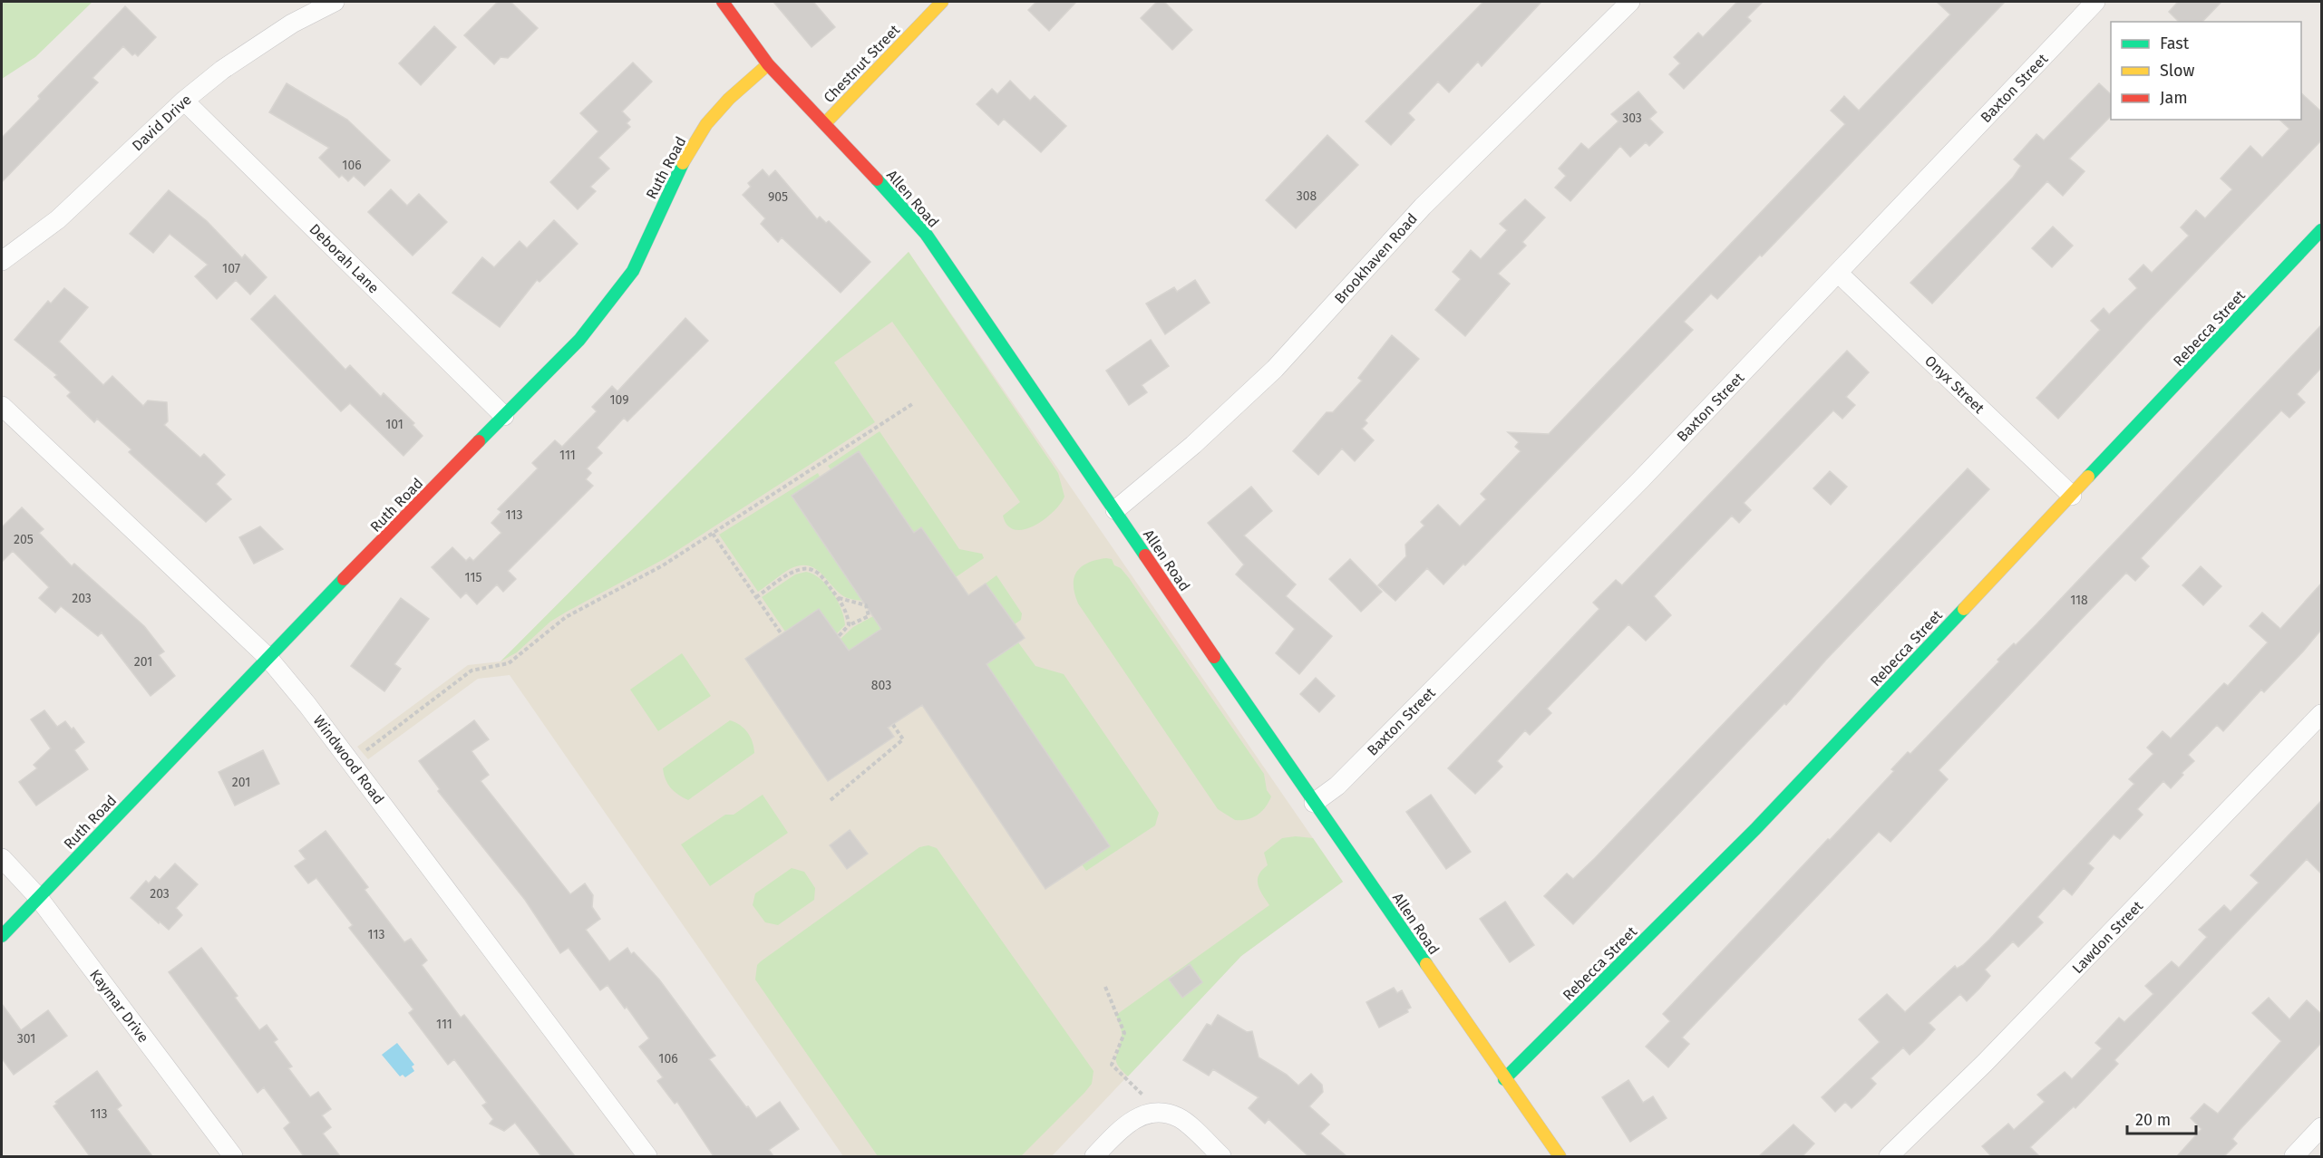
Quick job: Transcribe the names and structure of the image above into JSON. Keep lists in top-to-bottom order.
{
  "streets": {
    "street": [
      "Chestnut Street",
      "Baxton Street",
      "David Drive",
      "Ruth Road",
      "Allen Road",
      "Deborah Lane",
      "Brookhaven Road",
      "Rebecca Street",
      "Onyx Street",
      "Windwood Road",
      "Lawdon Street",
      "Kaymar Drive"
    ]
  },
  "crossings": [
    ["Chestnut Street", "Allen Road"],
    ["Baxton Street", "Allen Road"],
    ["Baxton Street", "Onyx Street"],
    ["David Drive", "Deborah Lane"],
    ["Ruth Road", "Allen Road"],
    ["Ruth Road", "Deborah Lane"],
    ["Ruth Road", "Windwood Road"],
    ["Ruth Road", "Kaymar Drive"],
    ["Allen Road", "Brookhaven Road"],
    ["Allen Road", "Rebecca Street"],
    ["Rebecca Street", "Onyx Street"]
  ],
  "house_numbers": [
    "303",
    "106",
    "308",
    "905",
    "107",
    "109",
    "101",
    "111",
    "113",
    "205",
    "115",
    "203",
    "118",
    "201",
    "803",
    "201",
    "203",
    "113",
    "111",
    "301",
    "106",
    "113"
  ],
  "legend": ["Fast", "Slow", "Jam"],
  "scale_bar": "20 m"
}
